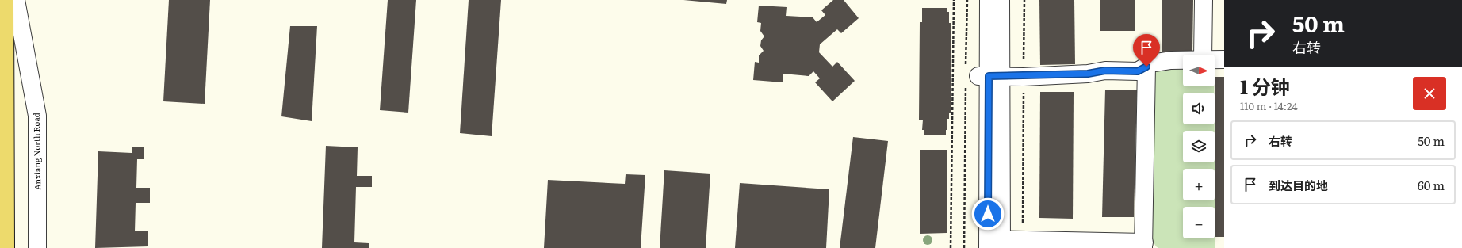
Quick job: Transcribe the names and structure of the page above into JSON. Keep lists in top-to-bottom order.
{
  "streets": {
    "street": ["Anxiang North Road"]
  },
  "north": "right",
  "page": {
    "turn": ["50 m", "右转"],
    "map_buttons": ["+", "−"],
    "heading": ["1 分钟", "110 m · 14:24"],
    "list": [
      {
        "name": "右转",
        "value": "50 m"
      },
      {
        "name": "到达目的地",
        "value": "60 m"
      }
    ]
  }
}
